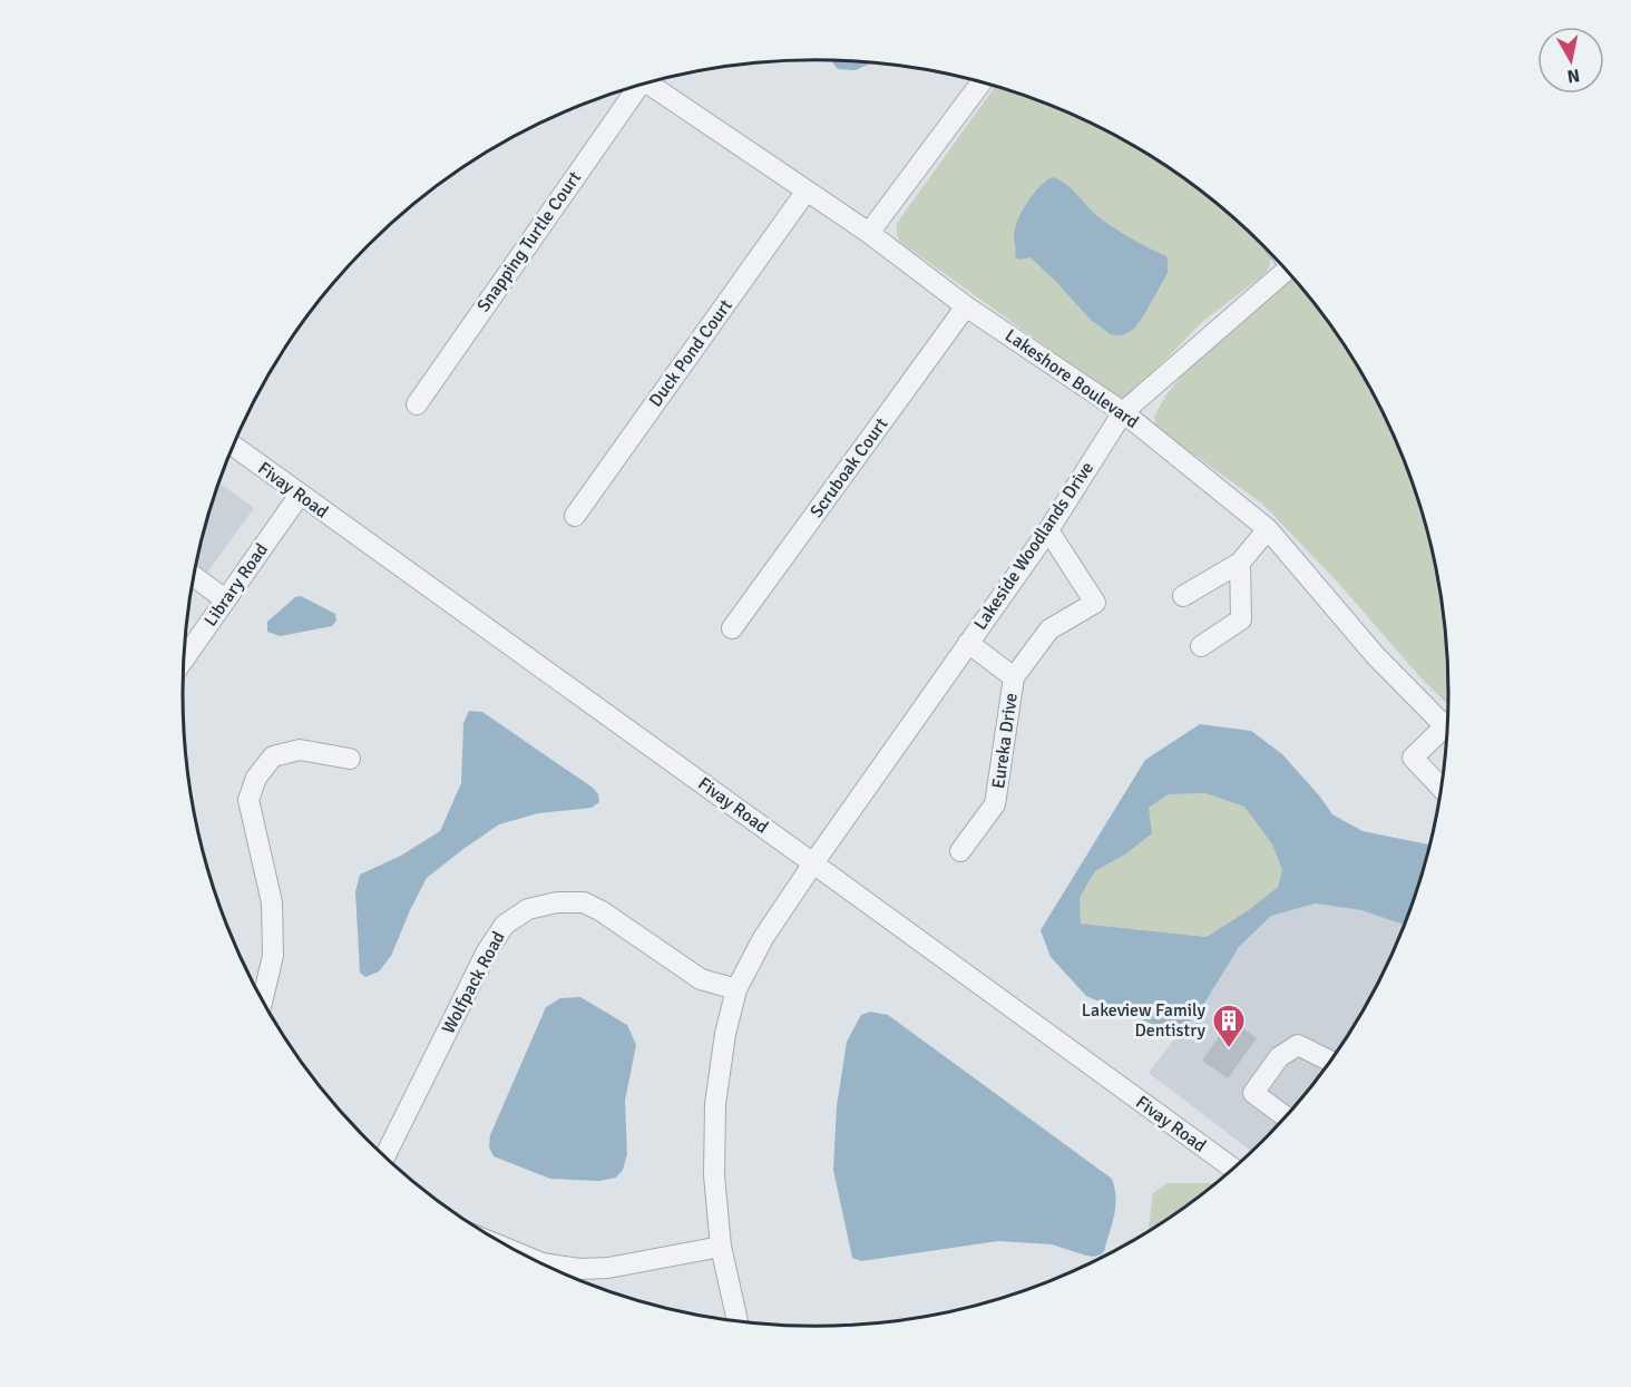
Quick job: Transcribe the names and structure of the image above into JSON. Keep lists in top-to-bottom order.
{
  "streets": {
    "street": [
      "Snapping Turtle Court",
      "Duck Pond Court",
      "Lakeshore Boulevard",
      "Scruboak Court",
      "Fivay Road",
      "Lakeside Woodlands Drive",
      "Library Road",
      "Eureka Drive",
      "Wolfpack Road"
    ]
  },
  "crossings": [
    ["Duck Pond Court", "Lakeshore Boulevard"],
    ["Lakeshore Boulevard", "Scruboak Court"],
    ["Lakeshore Boulevard", "Lakeside Woodlands Drive"],
    ["Fivay Road", "Lakeside Woodlands Drive"],
    ["Fivay Road", "Library Road"],
    ["Lakeside Woodlands Drive", "Eureka Drive"],
    ["Lakeside Woodlands Drive", "Wolfpack Road"]
  ],
  "places": {
    "building": ["Lakeview Family Dentistry"]
  },
  "north": "bottom"
}
